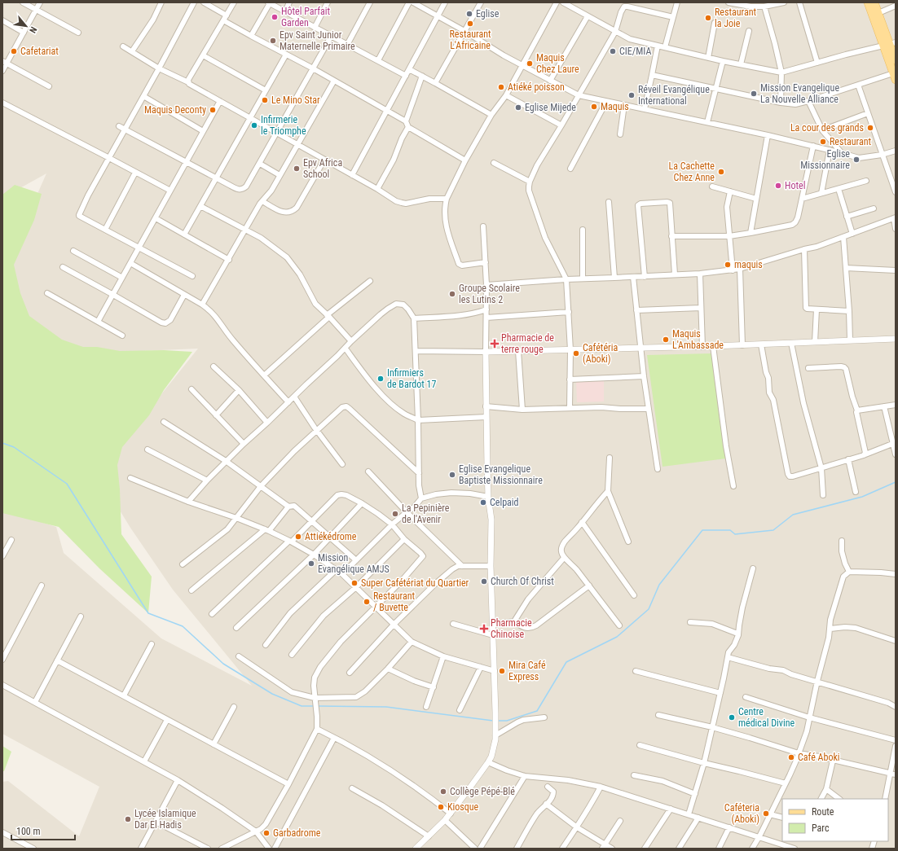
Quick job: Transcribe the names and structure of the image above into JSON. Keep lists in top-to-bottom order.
{
  "places": {
    "other": [
      "Eglise",
      "Hôtel Parfait Garden",
      "Restaurant la Joie",
      "Restaurant L'Africaine",
      "Epv Saint Junior Maternelle Primaire",
      "Cafetariat",
      "CIE/MIA",
      "Maquis Chez Laure",
      "Atiéké poisson",
      "Mission Evangelique La Nouvelle Alliance",
      "Réveil Evangélique International",
      "Le Mino Star",
      "Maquis",
      "Eglise Mijede",
      "Maquis Deconty",
      "Infirmerie le Triomphe",
      "La cour des grands",
      "Restaurant",
      "Eglise Missionnaire",
      "Epv Africa School",
      "La Cachette Chez Anne",
      "Hotel",
      "maquis",
      "Groupe Scolaire les Lutins 2",
      "Maquis L'Ambassade",
      "Cafétéria (Aboki)",
      "Infirmiers de Bardot 17",
      "Eglise Evangelique Baptiste Missionnaire",
      "Celpaid",
      "La Pepinière de l'Avenir",
      "Attiékédrome",
      "Mission Evangélique AMJS",
      "Church Of Christ",
      "Super Cafétériat du Quartier",
      "Restaurant / Buvette",
      "Mira Café Express",
      "Centre médical Divine",
      "Café Aboki",
      "Collège Pépé-Blé",
      "Kiosque",
      "Caféteria (Aboki)",
      "Lycée Islamique Dar El Hadis",
      "Garbadrome"
    ],
    "health": ["Pharmacie de terre rouge", "Pharmacie Chinoise"]
  },
  "legend": ["Route", "Parc"],
  "scale_bar": "100 m",
  "north": "bottom right"
}
